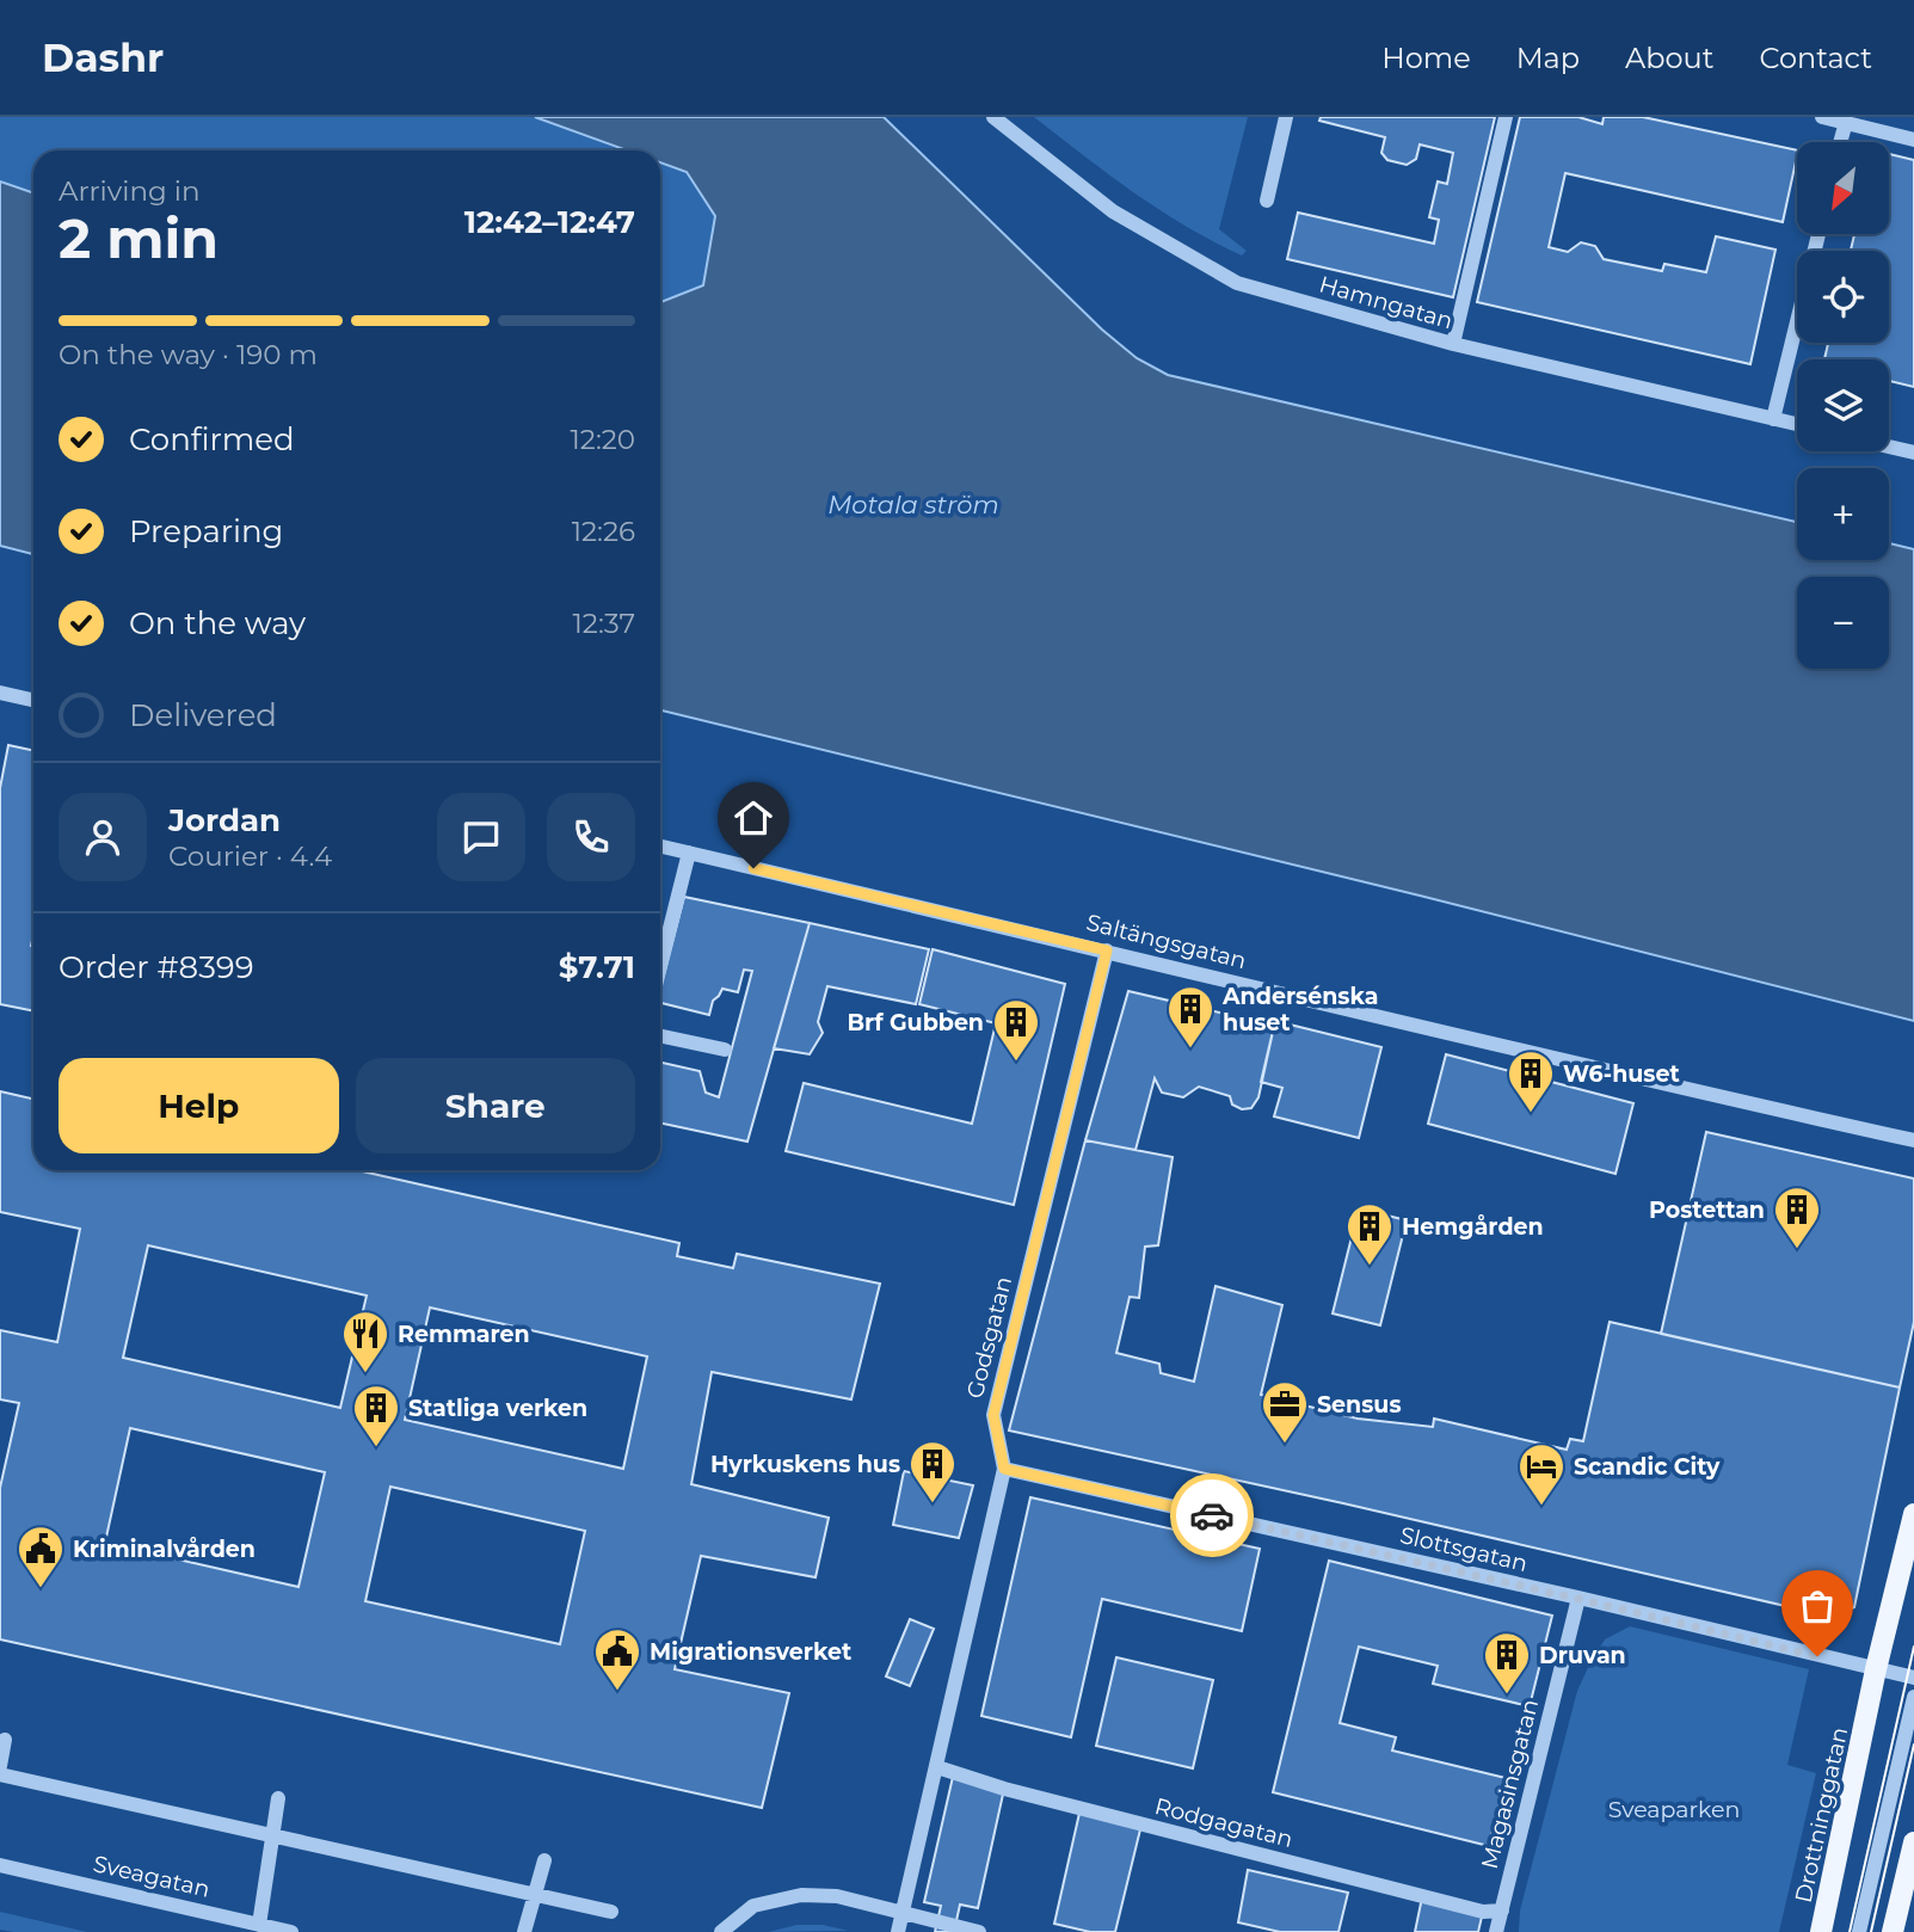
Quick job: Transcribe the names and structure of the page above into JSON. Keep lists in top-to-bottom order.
{
  "streets": {
    "main road": ["Drottninggatan"],
    "street": [
      "Hamngatan",
      "Saltängsgatan",
      "Godsgatan",
      "Slottsgatan",
      "Magasinsgatan",
      "Rodgagatan",
      "Sveagatan"
    ]
  },
  "crossings": [
    ["Saltängsgatan", "Godsgatan"],
    ["Godsgatan", "Slottsgatan"],
    ["Godsgatan", "Rodgagatan"],
    ["Slottsgatan", "Magasinsgatan"],
    ["Slottsgatan", "Drottninggatan"],
    ["Magasinsgatan", "Rodgagatan"]
  ],
  "water": ["Motala ström"],
  "parks": ["Sveaparken"],
  "places": {
    "building": [
      "Andersénska huset",
      "Brf Gubben",
      "W6-huset",
      "Postettan",
      "Hemgården",
      "Statliga verken",
      "Hyrkuskens hus",
      "Druvan"
    ],
    "restaurant": ["Remmaren"],
    "office": ["Sensus"],
    "hotel": ["Scandic City"],
    "public building": ["Kriminalvården", "Migrationsverket"]
  },
  "north": "bottom left",
  "page": {
    "header": "Dashr",
    "nav": [
      "Home",
      "Map",
      "About",
      "Contact"
    ],
    "map_buttons": ["+", "−"],
    "heading": ["2 min", "Arriving in", "12:42–12:47"],
    "panel": [
      "Jordan",
      "Courier · 4.4",
      "Order #8399",
      "$7.71"
    ],
    "bar": "On the way · 190 m",
    "list": [
      ["Confirmed", "12:20"],
      ["Preparing", "12:26"],
      ["On the way", "12:37"],
      "Delivered"
    ],
    "buttons": ["Help", "Share"]
  }
}
